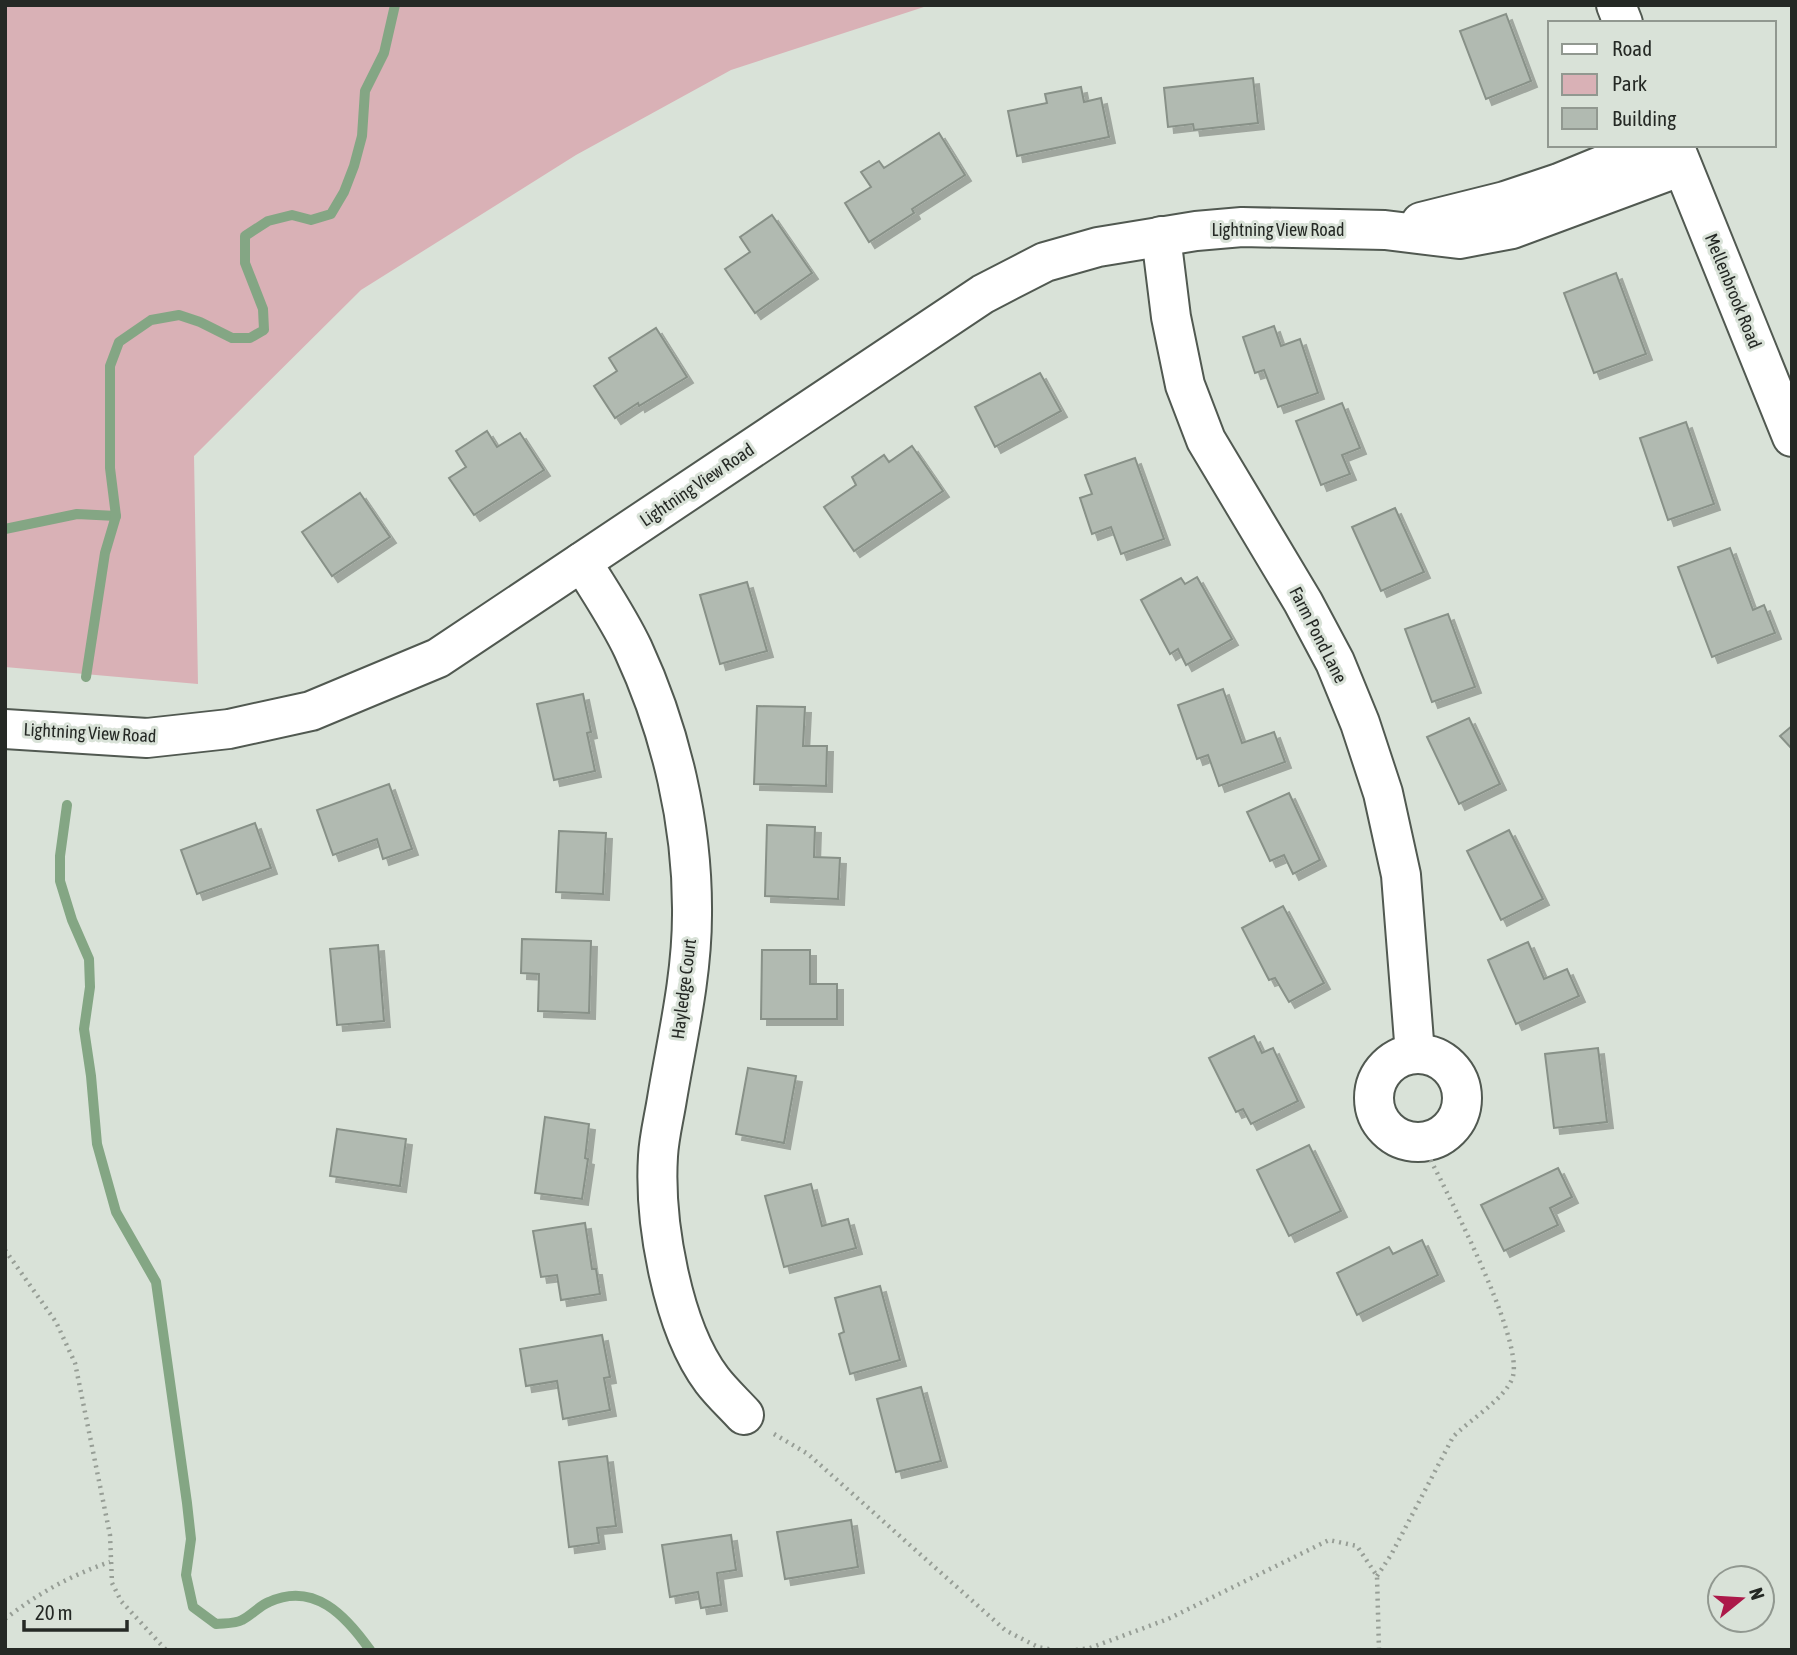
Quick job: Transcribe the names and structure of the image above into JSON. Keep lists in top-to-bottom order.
{
  "streets": {
    "street": [
      "Lightning View Road",
      "Mellenbrook Road",
      "Farm Pond Lane",
      "Hayledge Court"
    ]
  },
  "crossings": [
    ["Lightning View Road", "Mellenbrook Road"],
    ["Lightning View Road", "Farm Pond Lane"],
    ["Lightning View Road", "Hayledge Court"]
  ],
  "legend": ["Road", "Park", "Building"],
  "scale_bar": "20 m",
  "north": "right"
}
